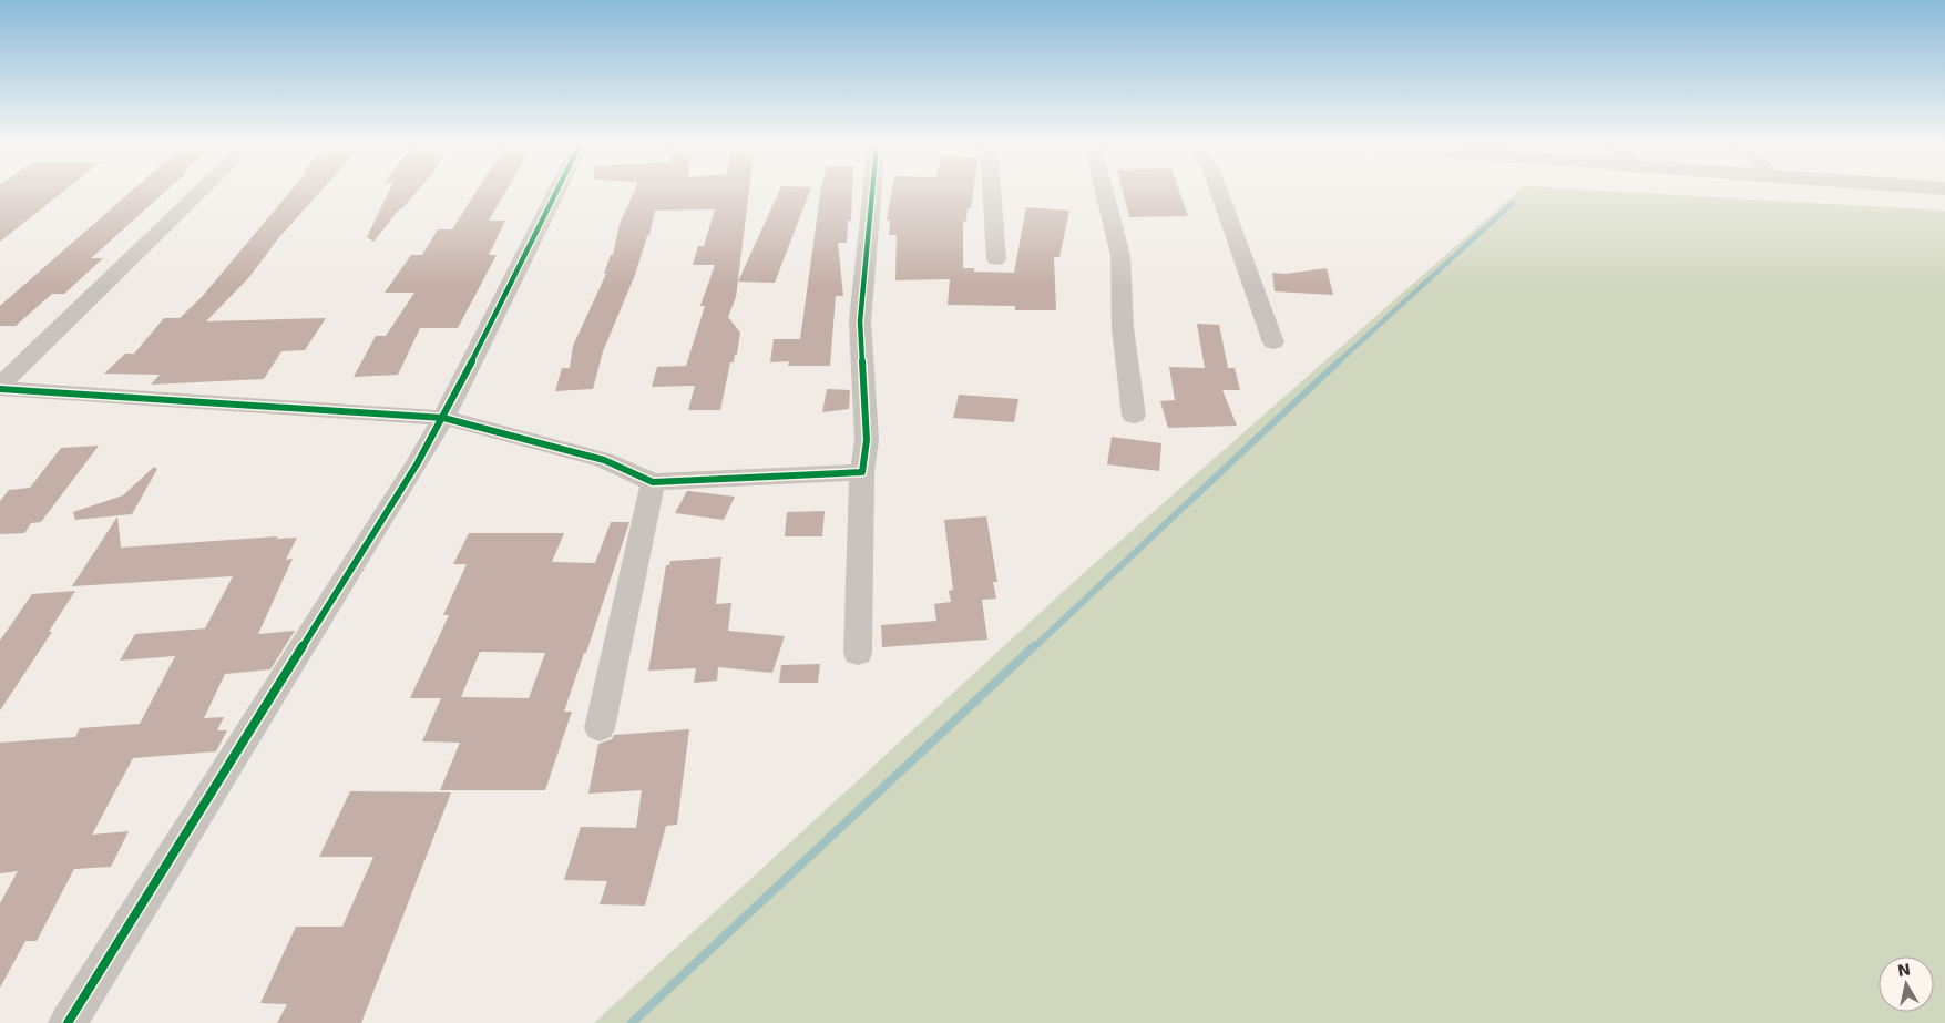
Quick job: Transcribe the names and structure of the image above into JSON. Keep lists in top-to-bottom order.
{
  "north": "top"
}
